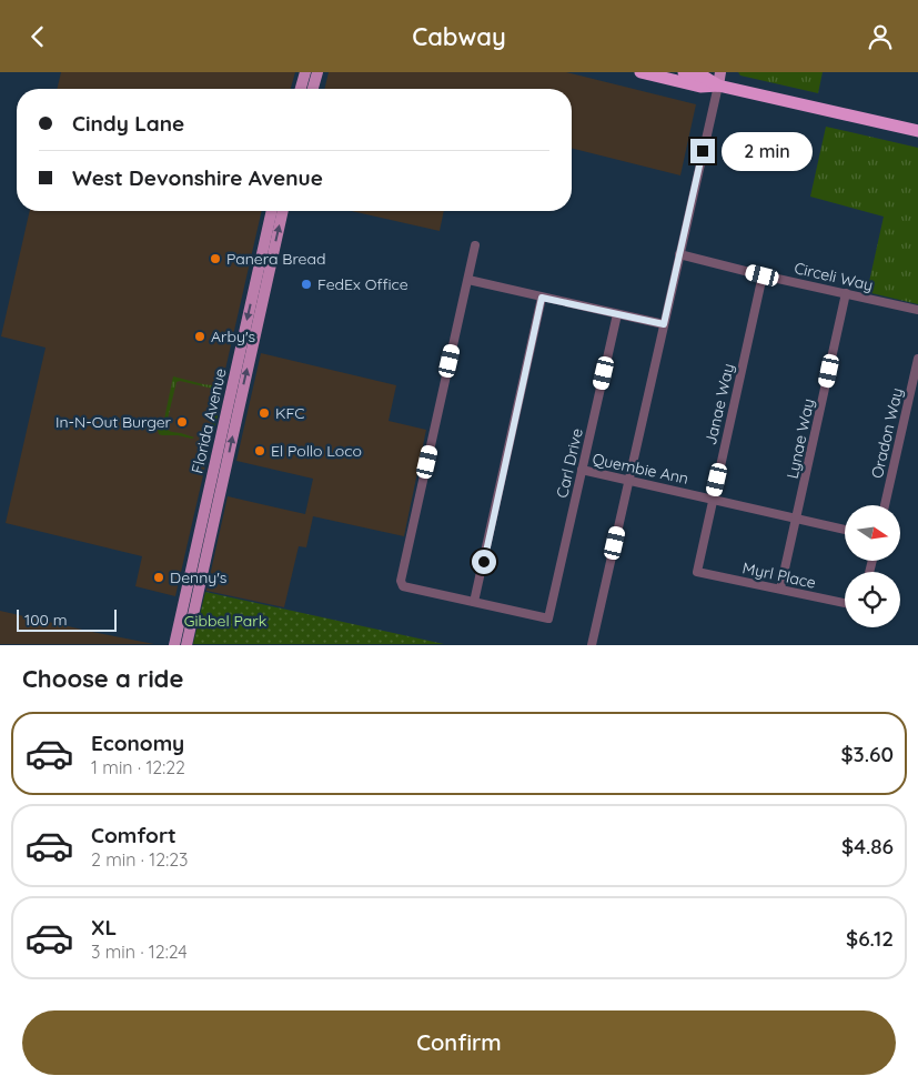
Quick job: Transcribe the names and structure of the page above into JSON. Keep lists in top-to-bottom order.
{
  "streets": {
    "main road": ["Florida Avenue"],
    "street": [
      "Circeli Way",
      "Janae Way",
      "Oradon Way",
      "Lynae Way",
      "Carl Drive",
      "Quembie Ann",
      "Myrl Place"
    ]
  },
  "crossings": [
    ["Circeli Way", "Janae Way"],
    ["Circeli Way", "Lynae Way"],
    ["Janae Way", "Quembie Ann"],
    ["Janae Way", "Myrl Place"],
    ["Lynae Way", "Quembie Ann"],
    ["Lynae Way", "Myrl Place"],
    ["Carl Drive", "Quembie Ann"]
  ],
  "parks": ["Gibbel Park"],
  "places": [
    "Panera Bread",
    "FedEx Office",
    "Arby's",
    "KFC",
    "In-N-Out Burger",
    "El Pollo Loco",
    "Denny's"
  ],
  "scale_bar": "100 m",
  "north": "right",
  "page": {
    "header": "Cabway",
    "banner": ["Cindy Lane", "West Devonshire Avenue"],
    "bubble": "2 min",
    "scale": "100 m",
    "heading": "Choose a ride",
    "list": [
      {
        "name": "Economy",
        "note": "1 min · 12:22",
        "value": "$3.60"
      },
      {
        "name": "Comfort",
        "note": "2 min · 12:23",
        "value": "$4.86"
      },
      {
        "name": "XL",
        "note": "3 min · 12:24",
        "value": "$6.12"
      }
    ],
    "buttons": "Confirm"
  }
}
